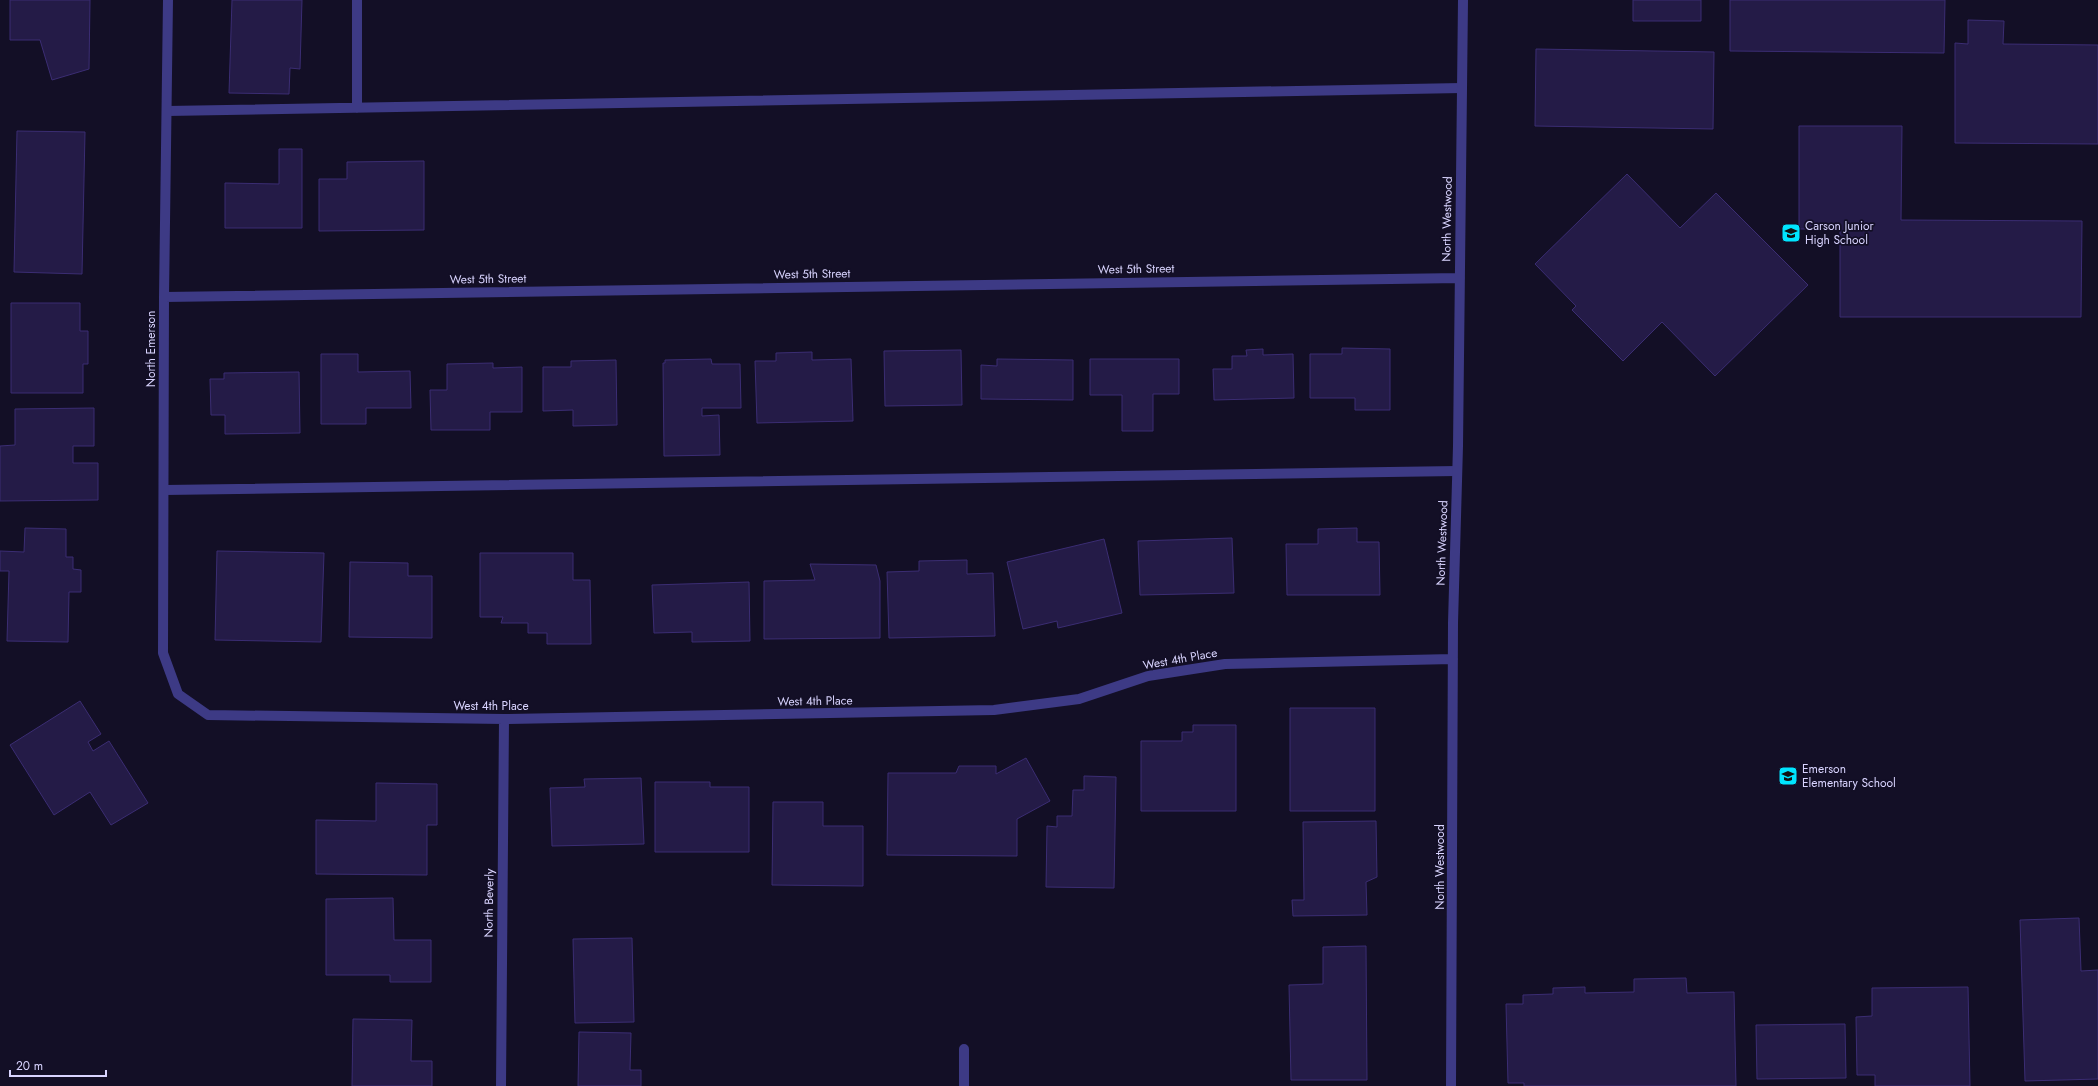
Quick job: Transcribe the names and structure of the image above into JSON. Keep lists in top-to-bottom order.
{
  "streets": {
    "street": [
      "North Westwood",
      "West 5th Street",
      "North Emerson",
      "West 4th Place",
      "North Beverly"
    ]
  },
  "crossings": [
    ["North Westwood", "West 5th Street"],
    ["North Westwood", "West 4th Place"],
    ["West 5th Street", "North Emerson"],
    ["North Emerson", "West 4th Place"],
    ["West 4th Place", "North Beverly"]
  ],
  "places": {
    "school or university": ["Carson Junior High School", "Emerson Elementary School"]
  },
  "scale_bar": "20 m"
}
